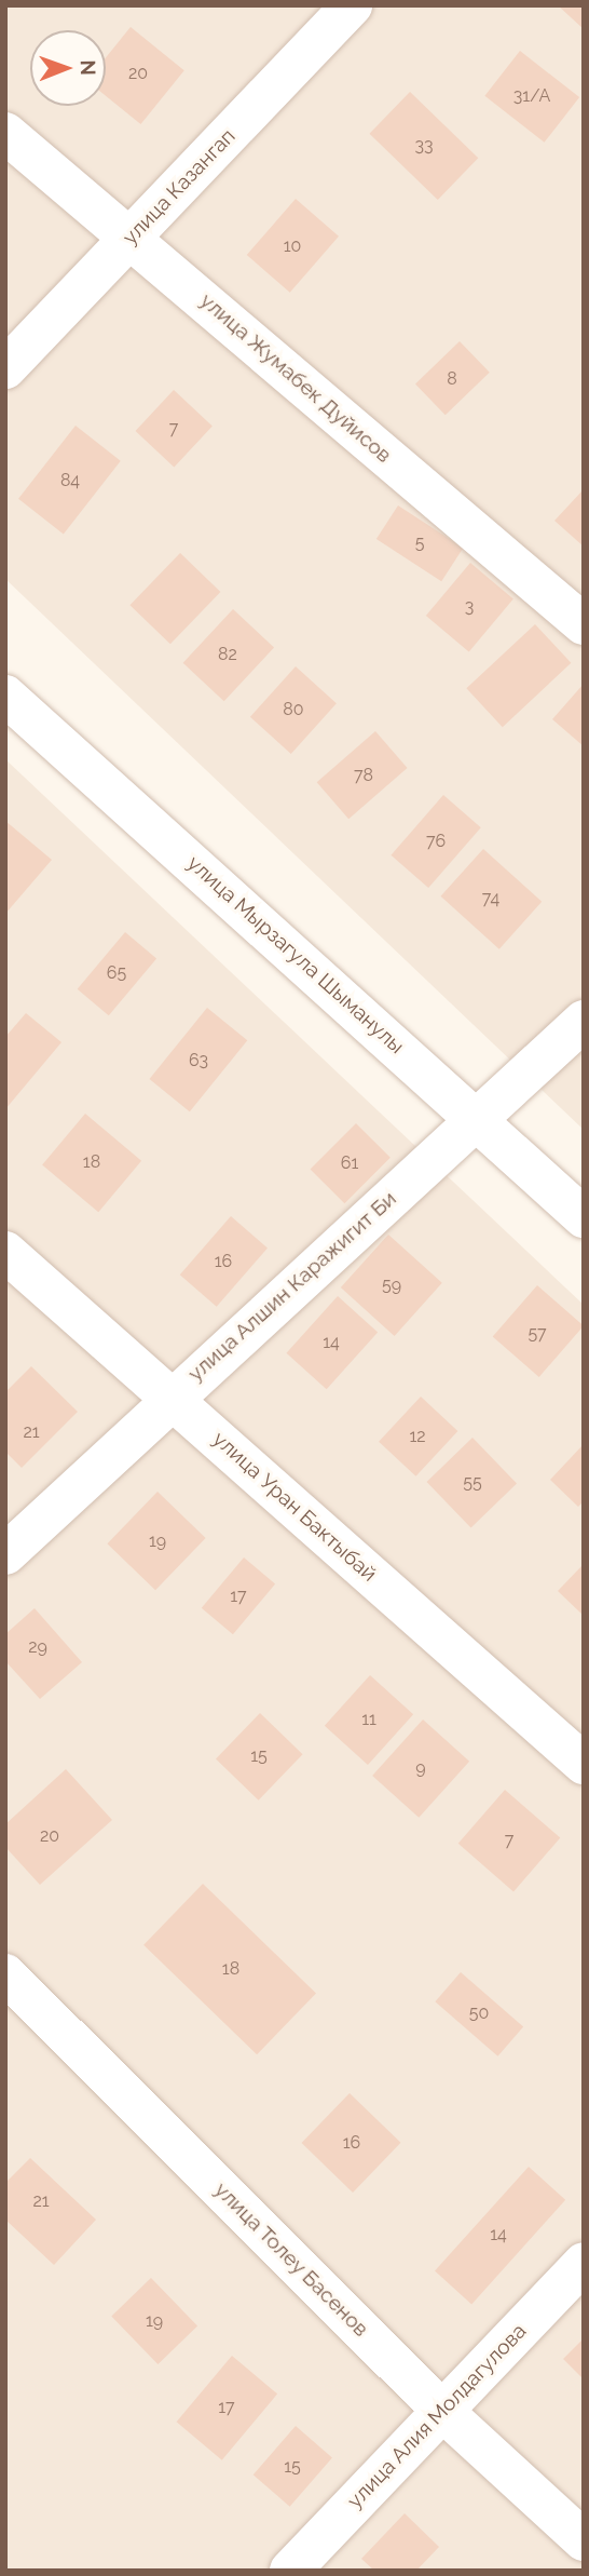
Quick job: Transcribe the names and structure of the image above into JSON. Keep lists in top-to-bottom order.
{
  "streets": {
    "street": [
      "улица Казангап",
      "улица Жумабек Дуйисов",
      "улица Мырзагула Шыманулы",
      "улица Алшин Каражигит Би",
      "улица Уран Бактыбай",
      "улица Толеу Басенов",
      "улица Алия Молдагулова"
    ]
  },
  "crossings": [
    ["улица Казангап", "улица Жумабек Дуйисов"],
    ["улица Мырзагула Шыманулы", "улица Алшин Каражигит Би"],
    ["улица Алшин Каражигит Би", "улица Уран Бактыбай"],
    ["улица Толеу Басенов", "улица Алия Молдагулова"]
  ],
  "house_numbers": [
    "20",
    "31/А",
    "33",
    "10",
    "8",
    "7",
    "84",
    "5",
    "3",
    "82",
    "80",
    "78",
    "76",
    "74",
    "65",
    "63",
    "18",
    "61",
    "16",
    "59",
    "57",
    "14",
    "21",
    "12",
    "55",
    "19",
    "17",
    "29",
    "11",
    "15",
    "9",
    "20",
    "7",
    "18",
    "50",
    "16",
    "21",
    "14",
    "19",
    "17",
    "15"
  ],
  "north": "right"
}
